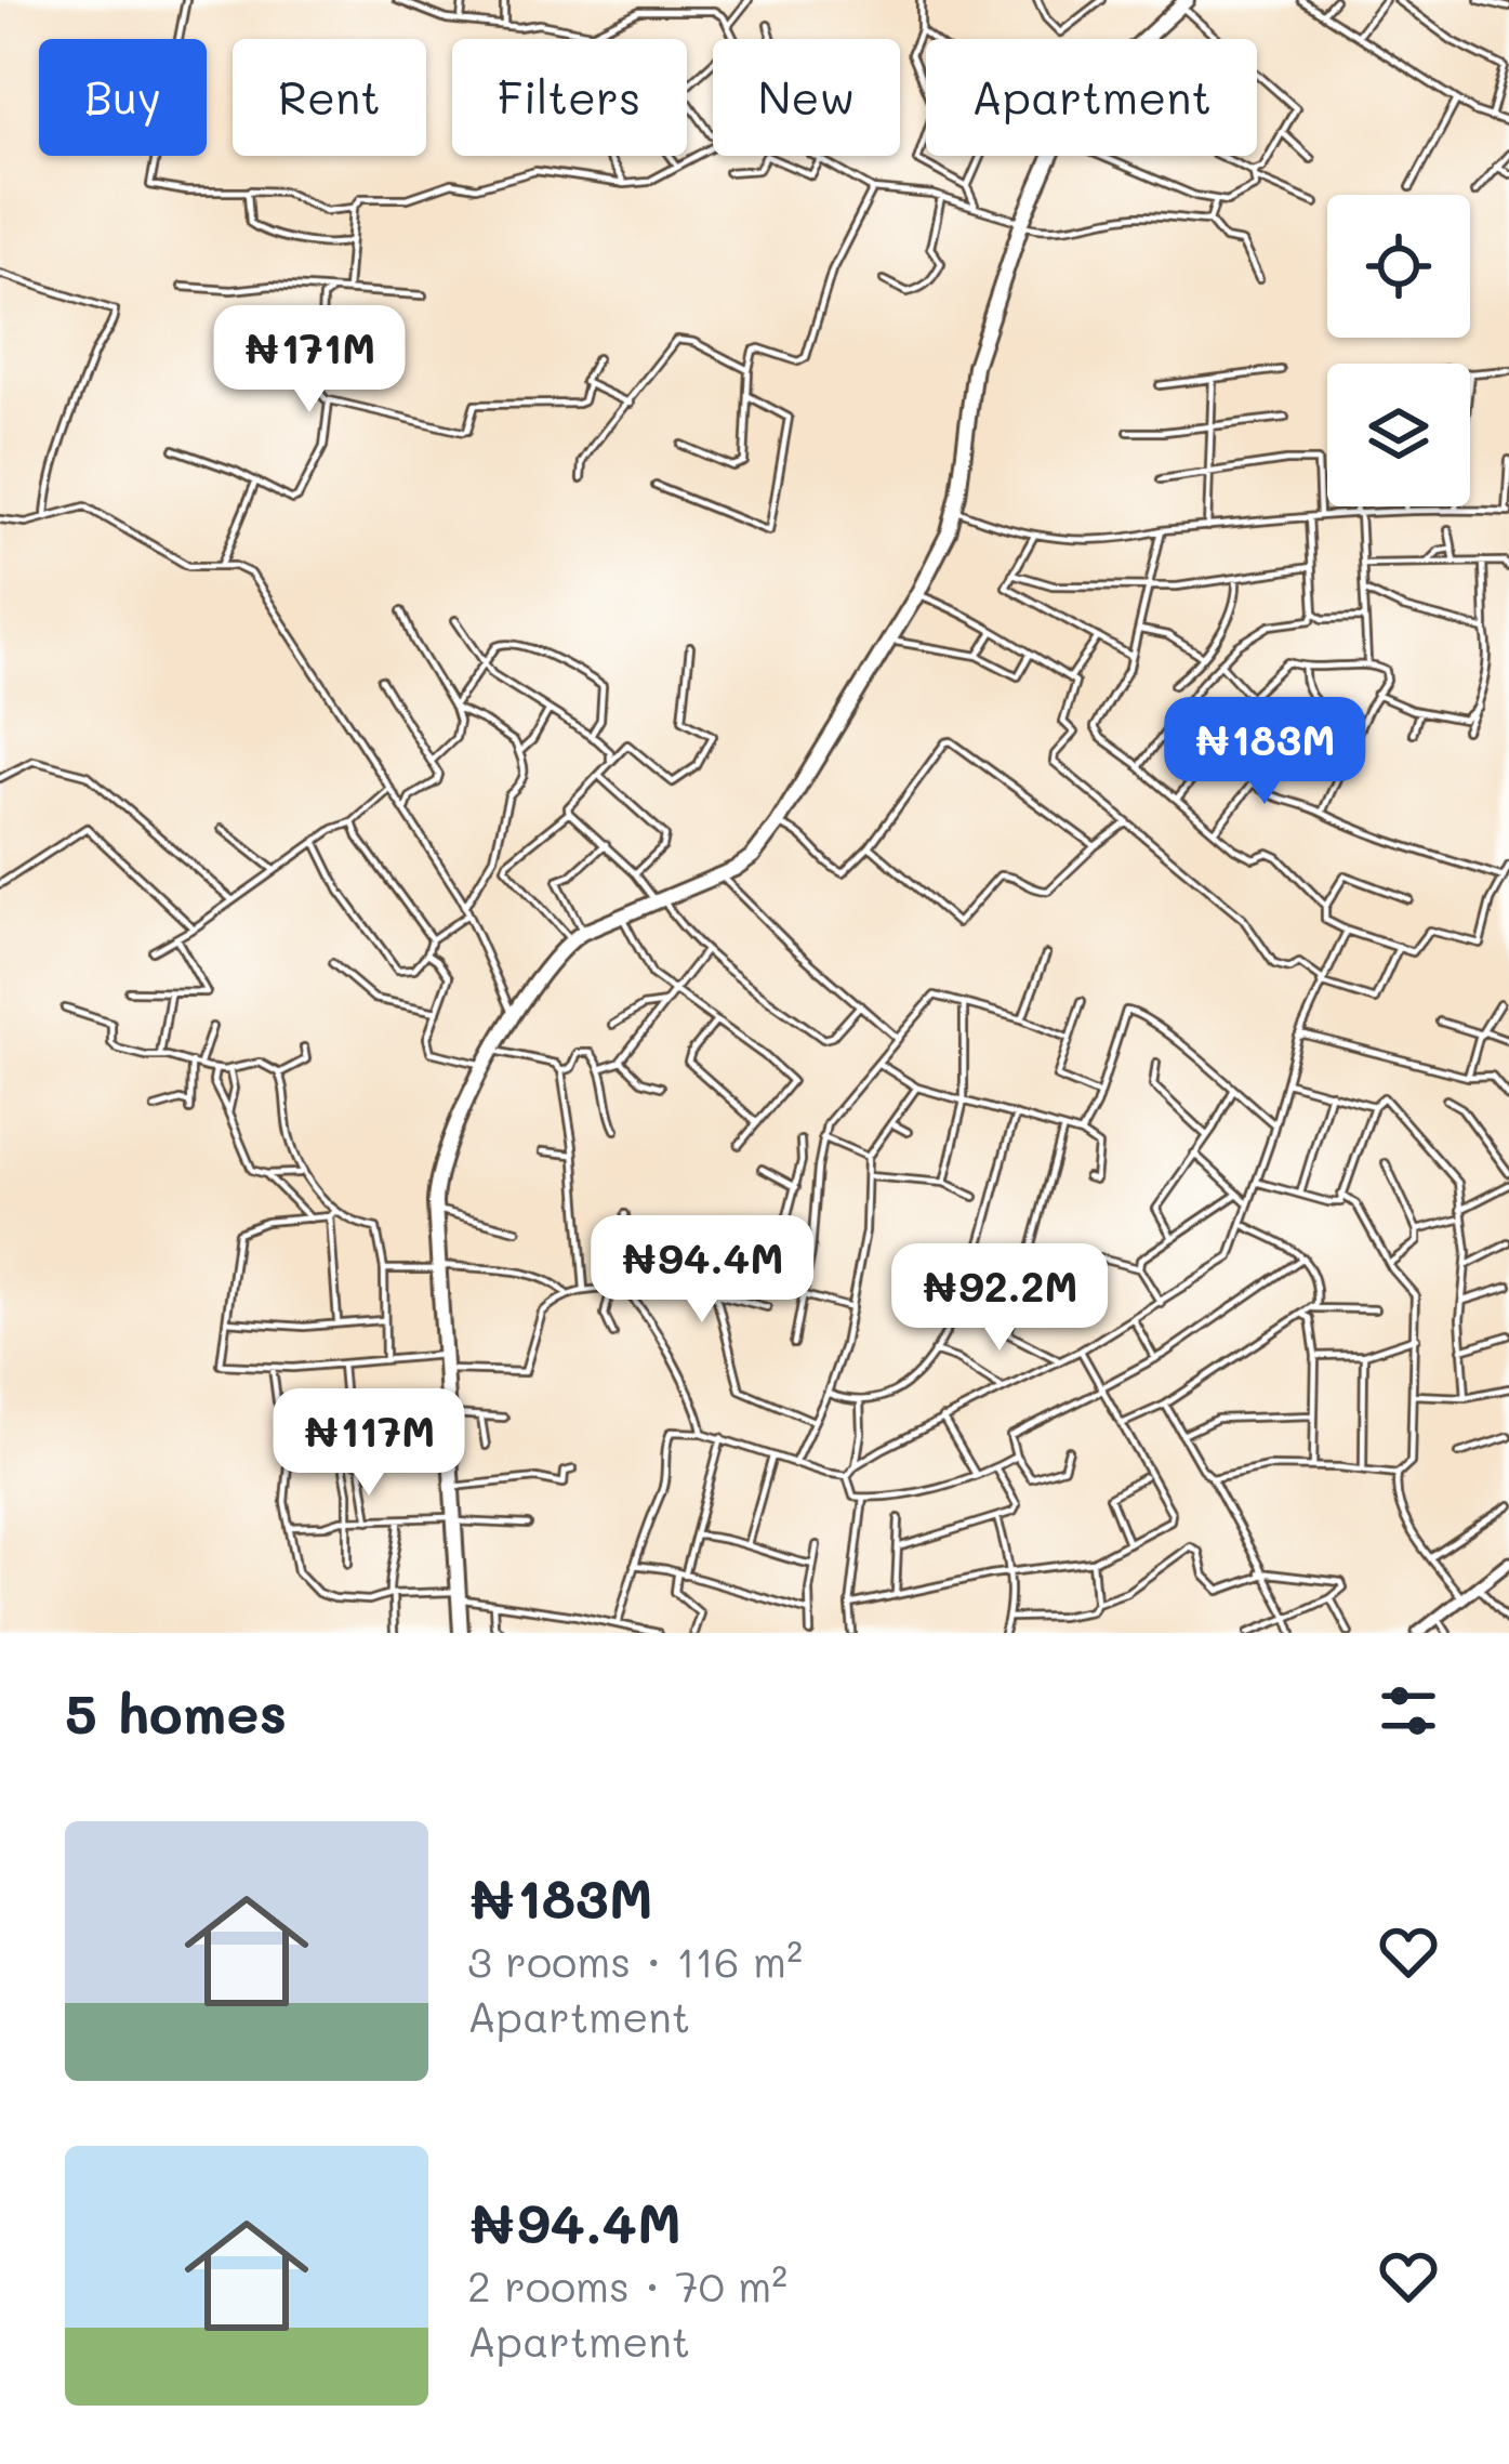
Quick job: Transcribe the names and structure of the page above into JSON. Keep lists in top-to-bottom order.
{
  "page": {
    "chip": [
      "Buy",
      "Rent",
      "Filters",
      "New",
      "Apartment"
    ],
    "price": [
      "₦171M",
      "₦183M",
      "₦94.4M",
      "₦92.2M",
      "₦117M"
    ],
    "heading": "5 homes",
    "list": [
      {
        "name": "₦183M",
        "note": "3 rooms · 116 m² · Apartment"
      },
      {
        "name": "₦94.4M",
        "note": "2 rooms · 70 m² · Apartment"
      }
    ]
  }
}
